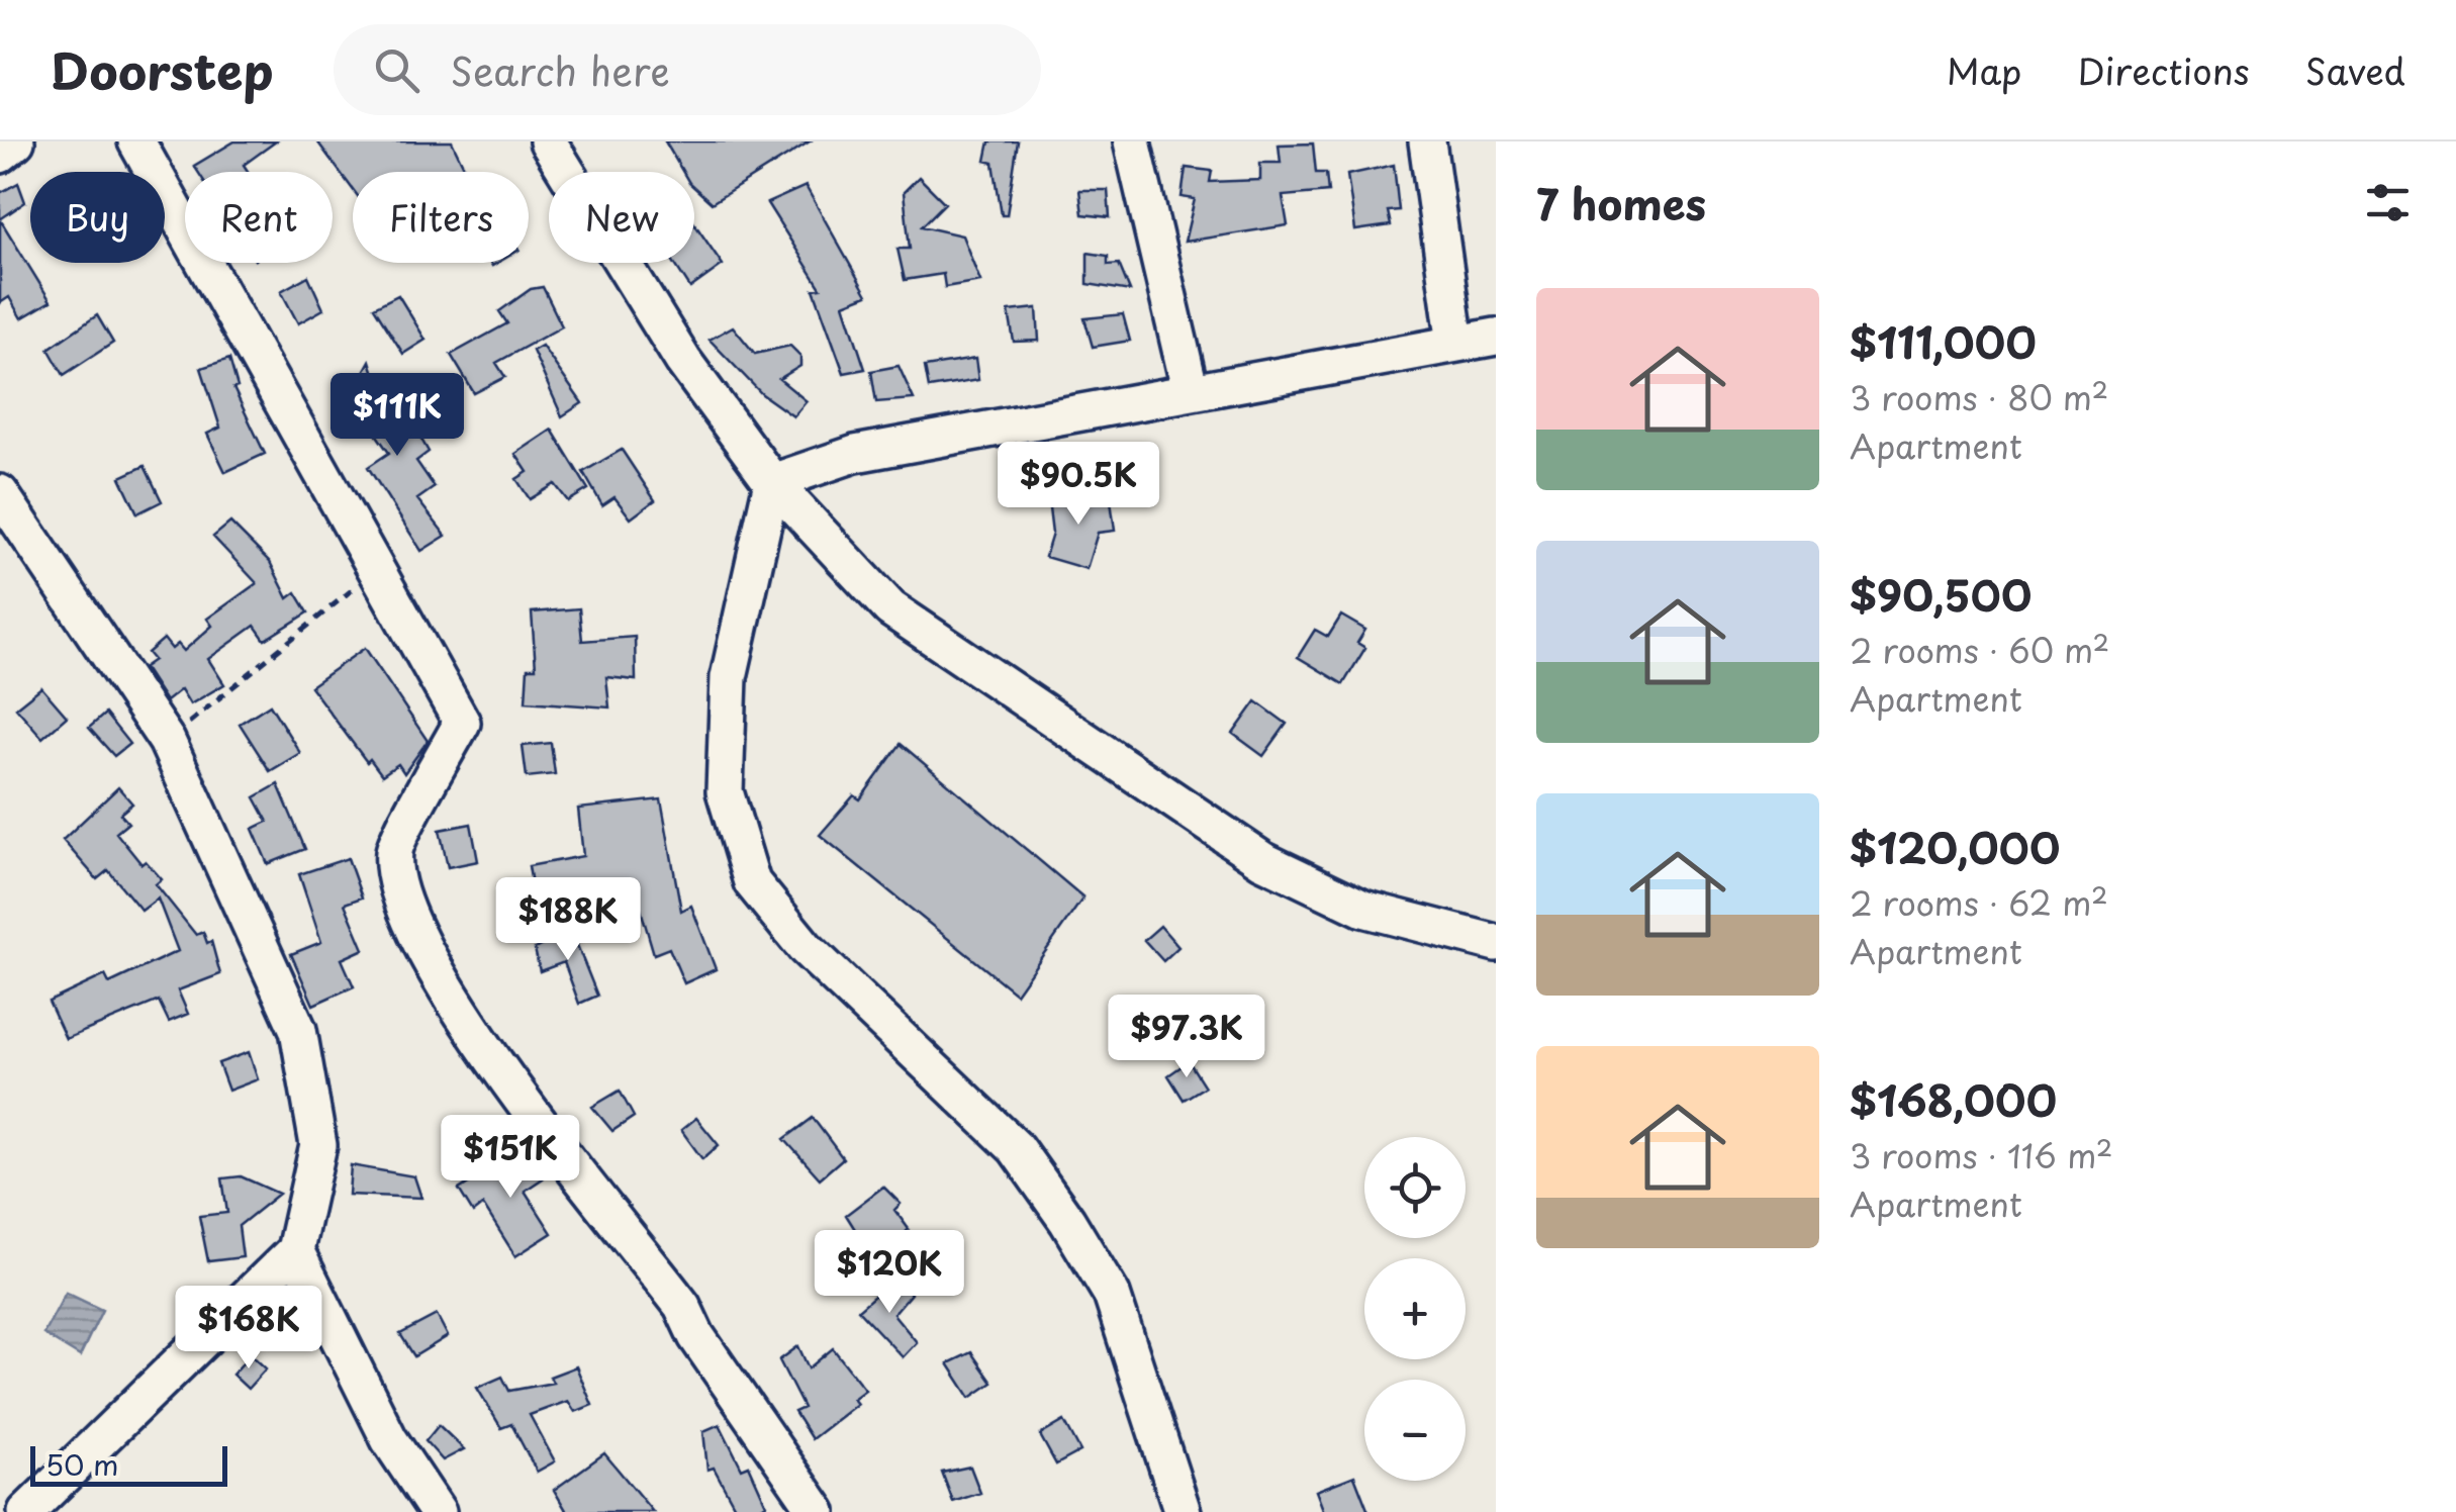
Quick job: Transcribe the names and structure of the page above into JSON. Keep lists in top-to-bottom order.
{
  "scale_bar": "50 m",
  "page": {
    "header": "Doorstep",
    "search": "Search here",
    "nav": ["Map", "Directions", "Saved"],
    "heading": "7 homes",
    "chip": [
      "Buy",
      "Rent",
      "Filters",
      "New"
    ],
    "list": [
      {
        "name": "$111,000",
        "note": "3 rooms · 80 m² · Apartment"
      },
      {
        "name": "$90,500",
        "note": "2 rooms · 60 m² · Apartment"
      },
      {
        "name": "$120,000",
        "note": "2 rooms · 62 m² · Apartment"
      },
      {
        "name": "$168,000",
        "note": "3 rooms · 116 m² · Apartment"
      }
    ],
    "price": [
      "$111K",
      "$90.5K",
      "$188K",
      "$97.3K",
      "$151K",
      "$120K",
      "$168K"
    ],
    "map_buttons": ["+", "−"],
    "scale": "50 m"
  }
}
